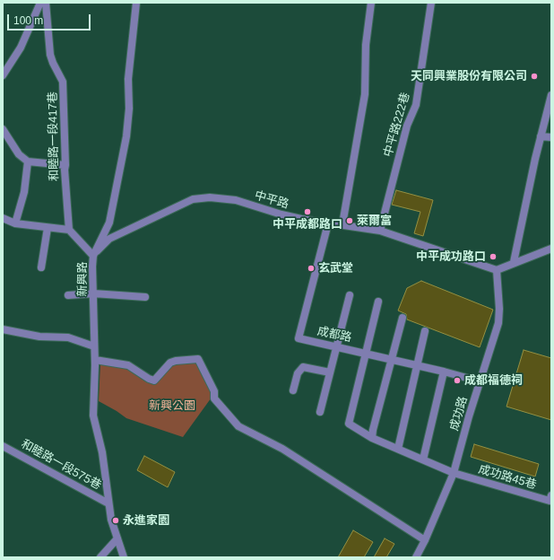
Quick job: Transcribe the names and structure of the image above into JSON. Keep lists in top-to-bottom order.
{
  "streets": {
    "street": [
      "中平路222巷",
      "和睦路一段417巷",
      "中平路",
      "新興路",
      "成都路",
      "成功路",
      "和睦路一段575巷",
      "成功路45巷"
    ]
  },
  "crossings": [
    ["中平路222巷", "中平路"],
    ["中平路", "新興路"],
    ["中平路", "成都路"],
    ["中平路", "成功路"],
    ["新興路", "和睦路一段575巷"],
    ["成都路", "成功路"],
    ["成功路", "成功路45巷"]
  ],
  "parks": ["新興公園"],
  "places": [
    "天同興業股份有限公司",
    "中平成都路口",
    "萊爾富",
    "中平成功路口",
    "玄武堂",
    "成都福德祠",
    "永進家園"
  ],
  "scale_bar": "100 m"
}
